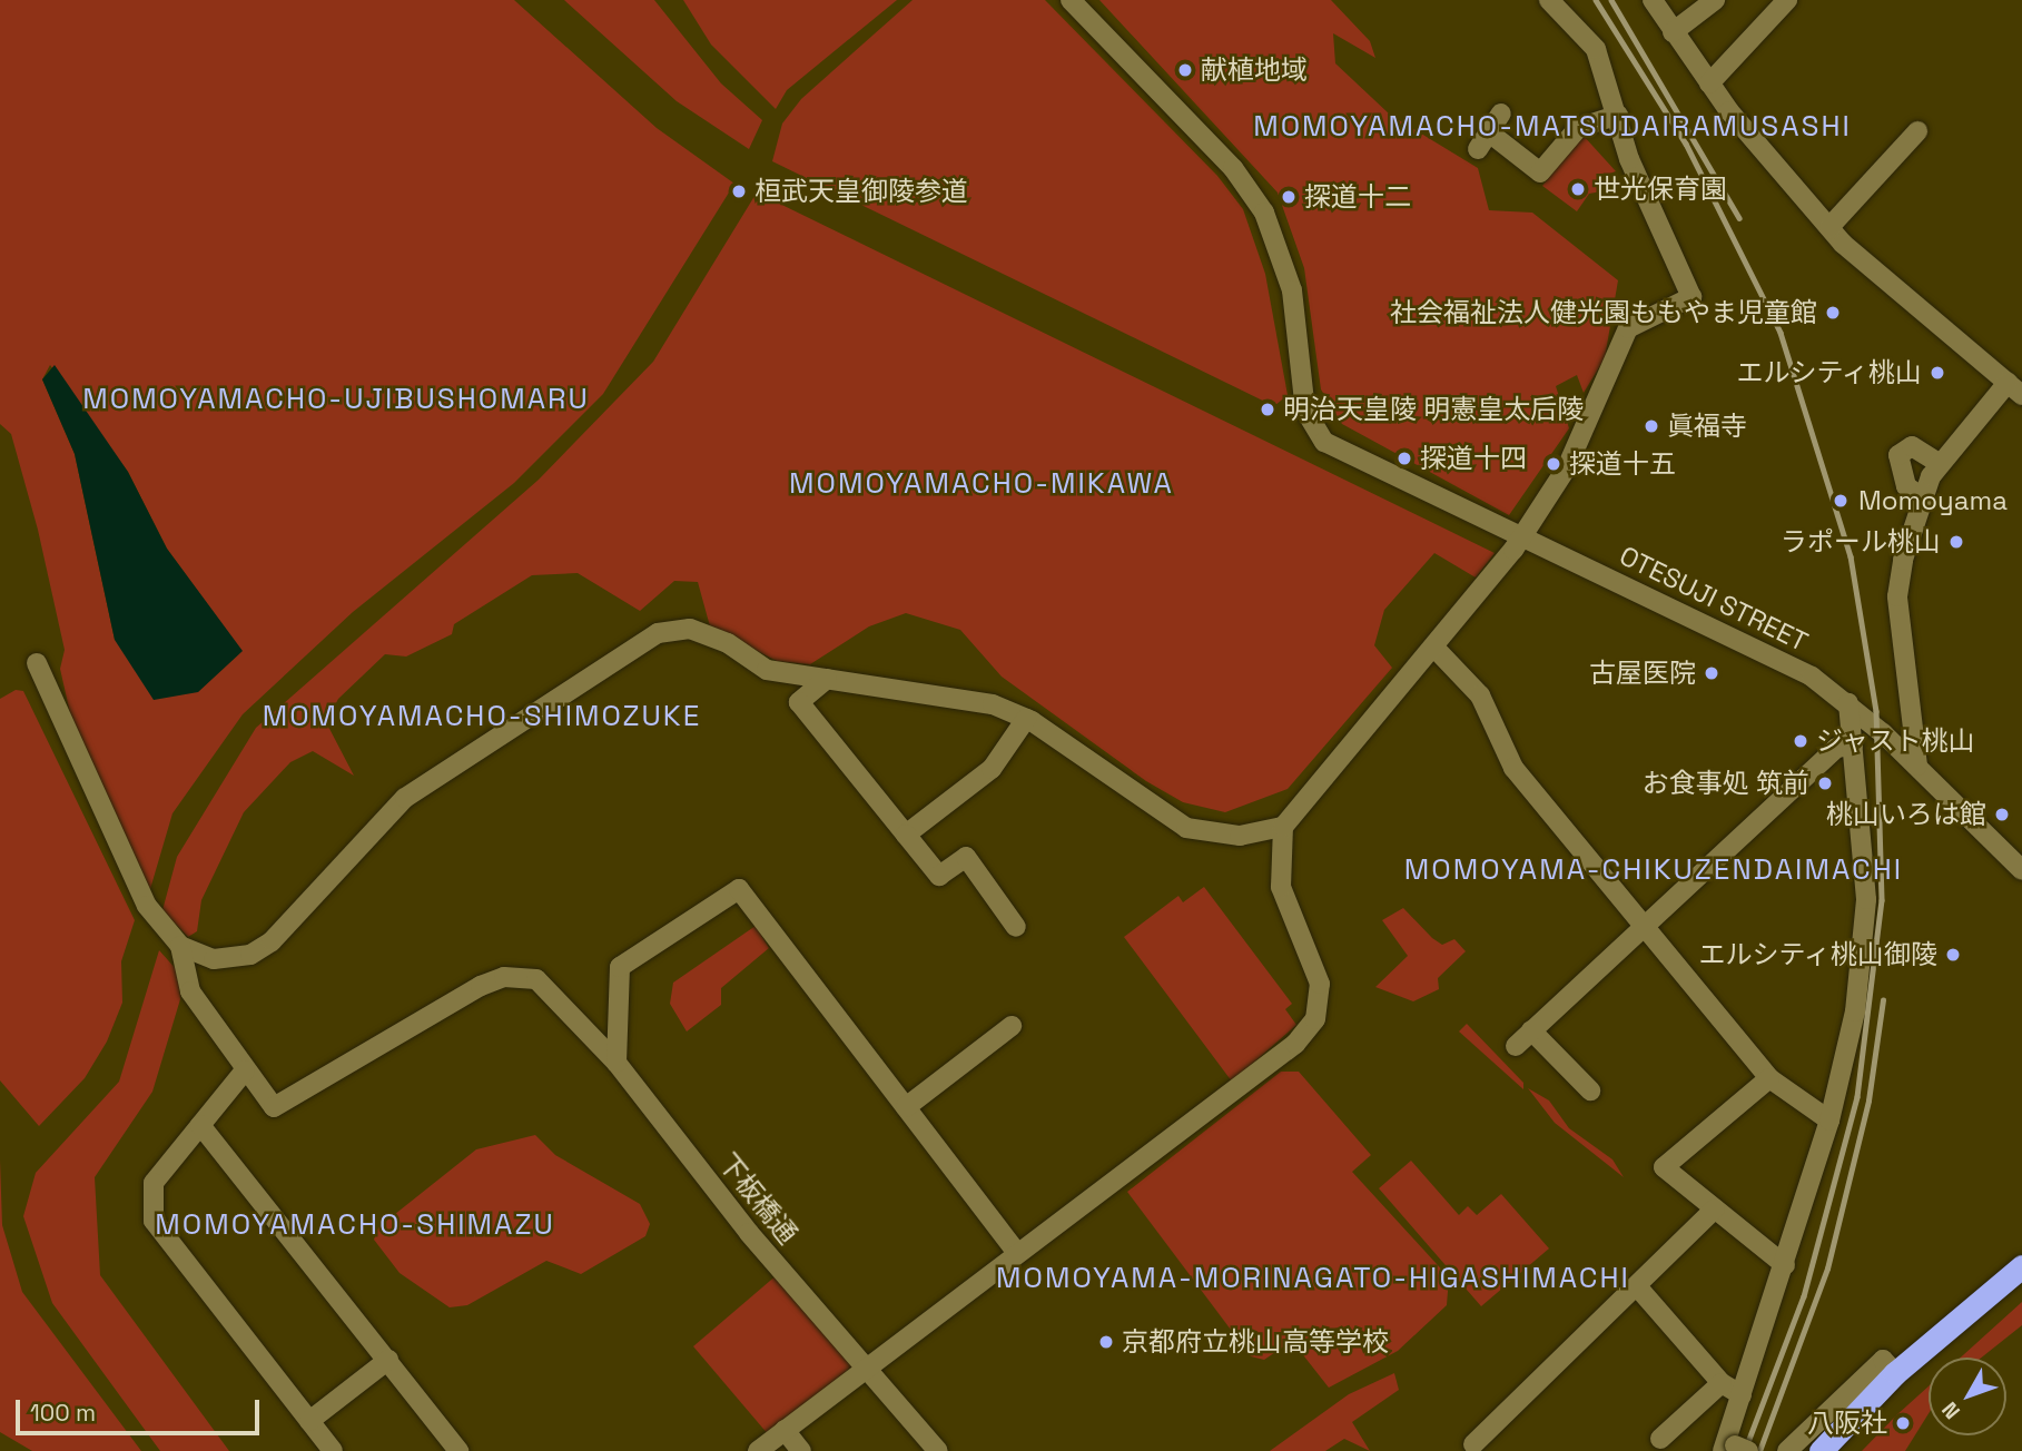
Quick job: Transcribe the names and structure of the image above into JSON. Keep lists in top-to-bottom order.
{
  "streets": {
    "street": ["OTESUJI STREET", "下板橋通"]
  },
  "districts": [
    "MOMOYAMACHO-MATSUDAIRAMUSASHI",
    "MOMOYAMACHO-UJIBUSHOMARU",
    "MOMOYAMACHO-MIKAWA",
    "MOMOYAMACHO-SHIMOZUKE",
    "MOMOYAMA-CHIKUZENDAIMACHI",
    "MOMOYAMACHO-SHIMAZU",
    "MOMOYAMA-MORINAGATO-HIGASHIMACHI"
  ],
  "places": [
    "献植地域",
    "世光保育園",
    "桓武天皇御陵参道",
    "探道十二",
    "社会福祉法人健光園ももやま児童館",
    "エルシティ桃山",
    "明治天皇陵 明憲皇太后陵",
    "眞福寺",
    "探道十四",
    "探道十五",
    "Momoyama",
    "ラポール桃山",
    "古屋医院",
    "ジャスト桃山",
    "お食事処 筑前",
    "桃山いろは館",
    "エルシティ桃山御陵",
    "京都府立桃山高等学校",
    "八阪社"
  ],
  "scale_bar": "100 m",
  "north": "bottom left"
}
